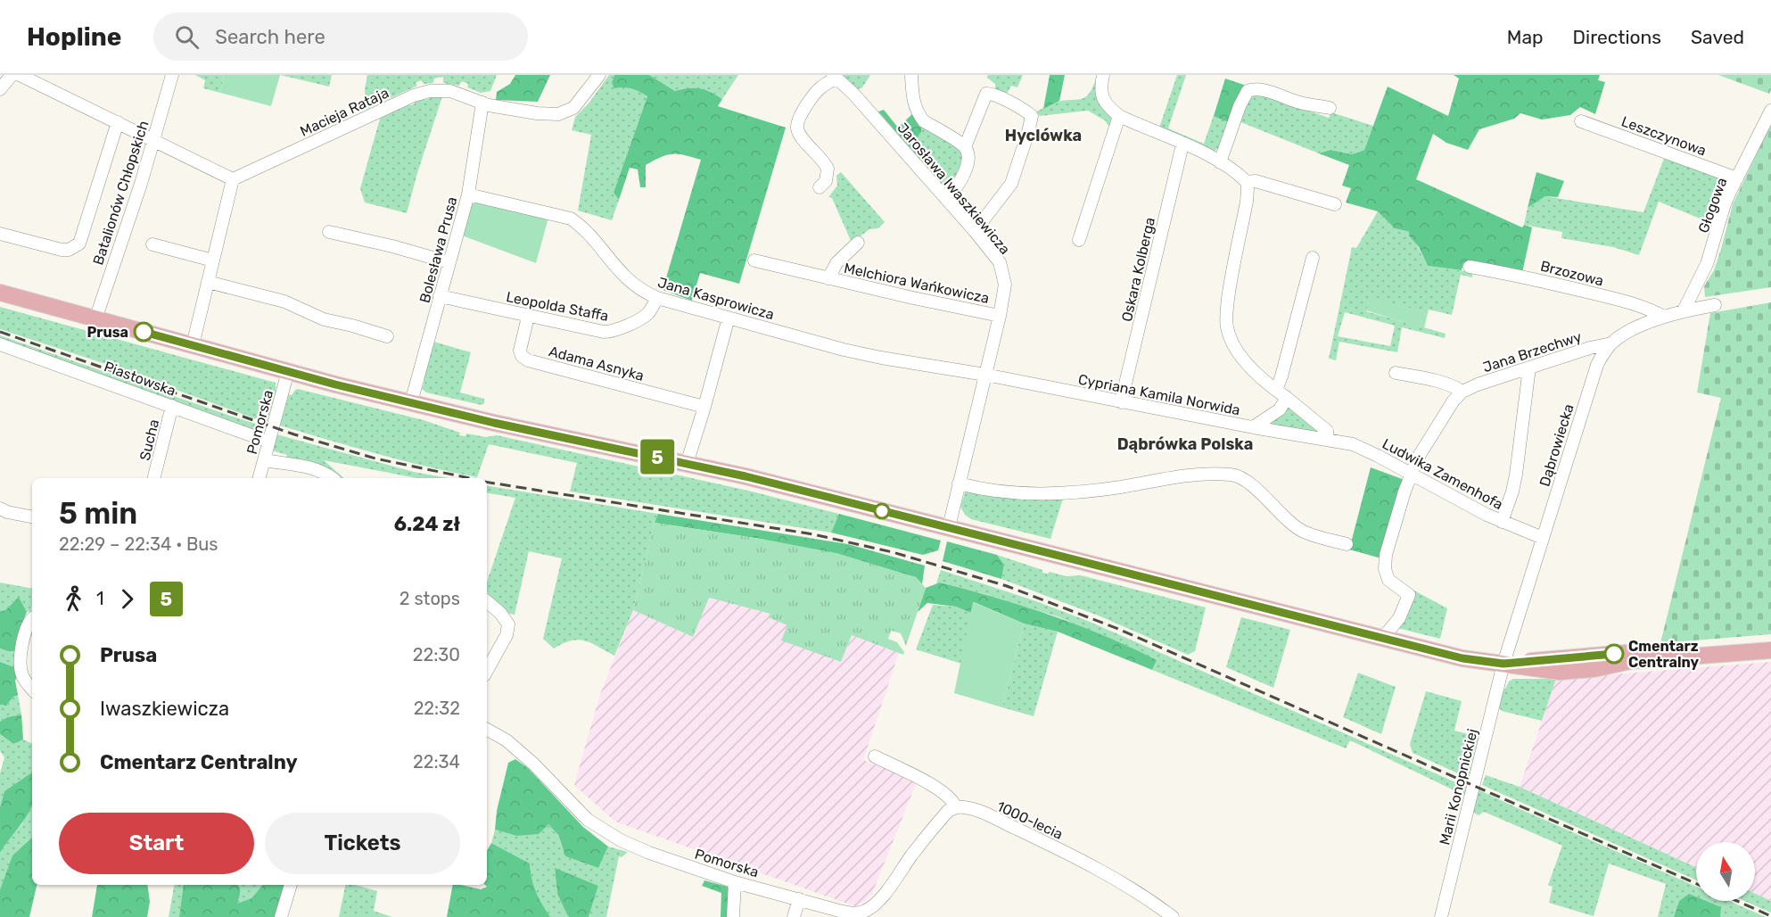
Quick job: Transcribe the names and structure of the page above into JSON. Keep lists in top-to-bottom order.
{
  "streets": {
    "street": [
      "Macieja Rataja",
      "Leszczynowa",
      "Jarosława Iwaszkiewicza",
      "Batalionów Chłopskich",
      "Głogowa",
      "Bolesława Prusa",
      "Oskara Kolberga",
      "Brzozowa",
      "Melchiora Wańkowicza",
      "Jana Kasprowicza",
      "Leopolda Staffa",
      "Jana Brzechwy",
      "Adama Asnyka",
      "Piastowska",
      "Cypriana Kamila Norwida",
      "Pomorska",
      "Sucha",
      "Dąbrowiecka",
      "Ludwika Zamenhofa",
      "Marii Konopnickiej",
      "1000-lecia"
    ]
  },
  "crossings": [
    ["Macieja Rataja", "Bolesława Prusa"],
    ["Leszczynowa", "Głogowa"],
    ["Jarosława Iwaszkiewicza", "Melchiora Wańkowicza"],
    ["Jarosława Iwaszkiewicza", "Jana Kasprowicza"],
    ["Jarosława Iwaszkiewicza", "Cypriana Kamila Norwida"],
    ["Głogowa", "Dąbrowiecka"],
    ["Bolesława Prusa", "Jana Kasprowicza"],
    ["Bolesława Prusa", "Leopolda Staffa"],
    ["Oskara Kolberga", "Cypriana Kamila Norwida"],
    ["Brzozowa", "Dąbrowiecka"],
    ["Jana Kasprowicza", "Leopolda Staffa"],
    ["Jana Kasprowicza", "Cypriana Kamila Norwida"],
    ["Leopolda Staffa", "Adama Asnyka"],
    ["Jana Brzechwy", "Dąbrowiecka"],
    ["Jana Brzechwy", "Ludwika Zamenhofa"],
    ["Piastowska", "Pomorska"],
    ["Piastowska", "Sucha"],
    ["Cypriana Kamila Norwida", "Ludwika Zamenhofa"],
    ["Pomorska", "1000-lecia"],
    ["Dąbrowiecka", "Ludwika Zamenhofa"],
    ["Dąbrowiecka", "Marii Konopnickiej"]
  ],
  "districts": ["Hyclówka", "Dąbrówka Polska"],
  "places": ["Prusa", "Cmentarz Centralny"],
  "lines": ["bus line 5"],
  "north": "top",
  "page": {
    "header": "Hopline",
    "search": "Search here",
    "nav": ["Map", "Directions", "Saved"],
    "on_map": "5",
    "heading": ["5 min", "22:29 – 22:34 · Bus", "6.24 zł"],
    "legs": ["1", "5", "2 stops"],
    "list": [
      {
        "name": "Prusa",
        "value": "22:30"
      },
      {
        "name": "Iwaszkiewicza",
        "value": "22:32"
      },
      {
        "name": "Cmentarz Centralny",
        "value": "22:34"
      }
    ],
    "buttons": ["Start", "Tickets"]
  }
}
